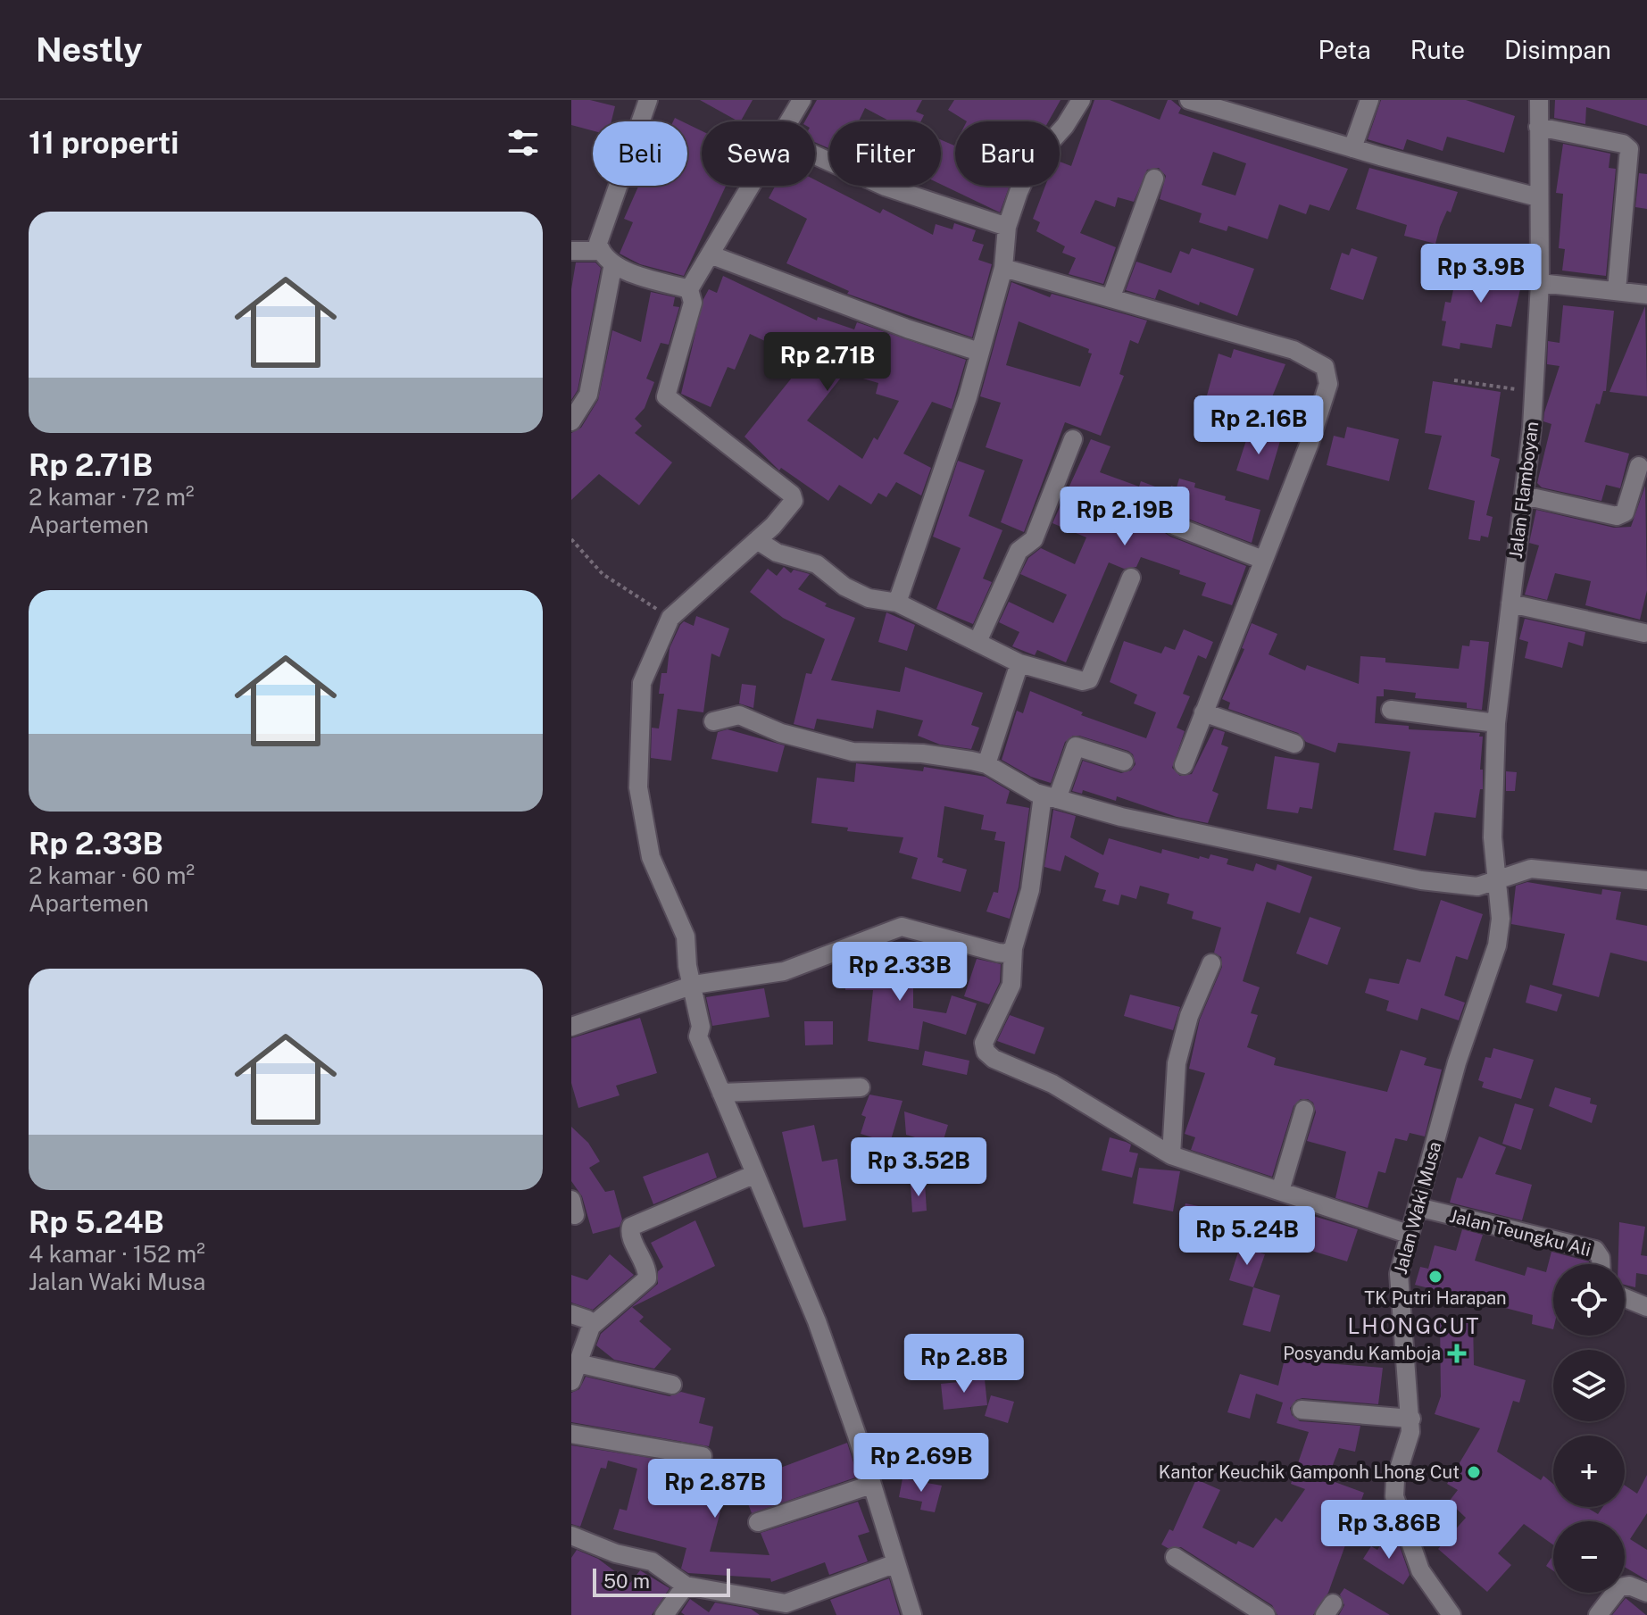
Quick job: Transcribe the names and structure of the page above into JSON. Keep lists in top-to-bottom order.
{
  "streets": {
    "street": ["Jalan Flamboyan", "Jalan Waki Musa", "Jalan Teungku Ali"]
  },
  "crossings": [
    ["Jalan Flamboyan", "Jalan Waki Musa"],
    ["Jalan Waki Musa", "Jalan Teungku Ali"]
  ],
  "districts": ["LHONGCUT"],
  "places": {
    "other": ["TK Putri Harapan", "Kantor Keuchik Gamponh Lhong Cut"],
    "health": ["Posyandu Kamboja"]
  },
  "scale_bar": "50 m",
  "page": {
    "header": "Nestly",
    "nav": ["Peta", "Rute", "Disimpan"],
    "heading": "11 properti",
    "chip": [
      "Beli",
      "Sewa",
      "Filter",
      "Baru"
    ],
    "list": [
      {
        "name": "Rp 2.71B",
        "note": "2 kamar · 72 m² · Apartemen"
      },
      {
        "name": "Rp 2.33B",
        "note": "2 kamar · 60 m² · Apartemen"
      },
      {
        "name": "Rp 5.24B",
        "note": "4 kamar · 152 m² · Jalan Waki Musa"
      }
    ],
    "price": [
      "Rp 3.9B",
      "Rp 2.71B",
      "Rp 2.16B",
      "Rp 2.19B",
      "Rp 2.33B",
      "Rp 3.52B",
      "Rp 5.24B",
      "Rp 2.8B",
      "Rp 2.69B",
      "Rp 2.87B",
      "Rp 3.86B"
    ],
    "map_buttons": ["+", "−"],
    "scale": "50 m"
  }
}
